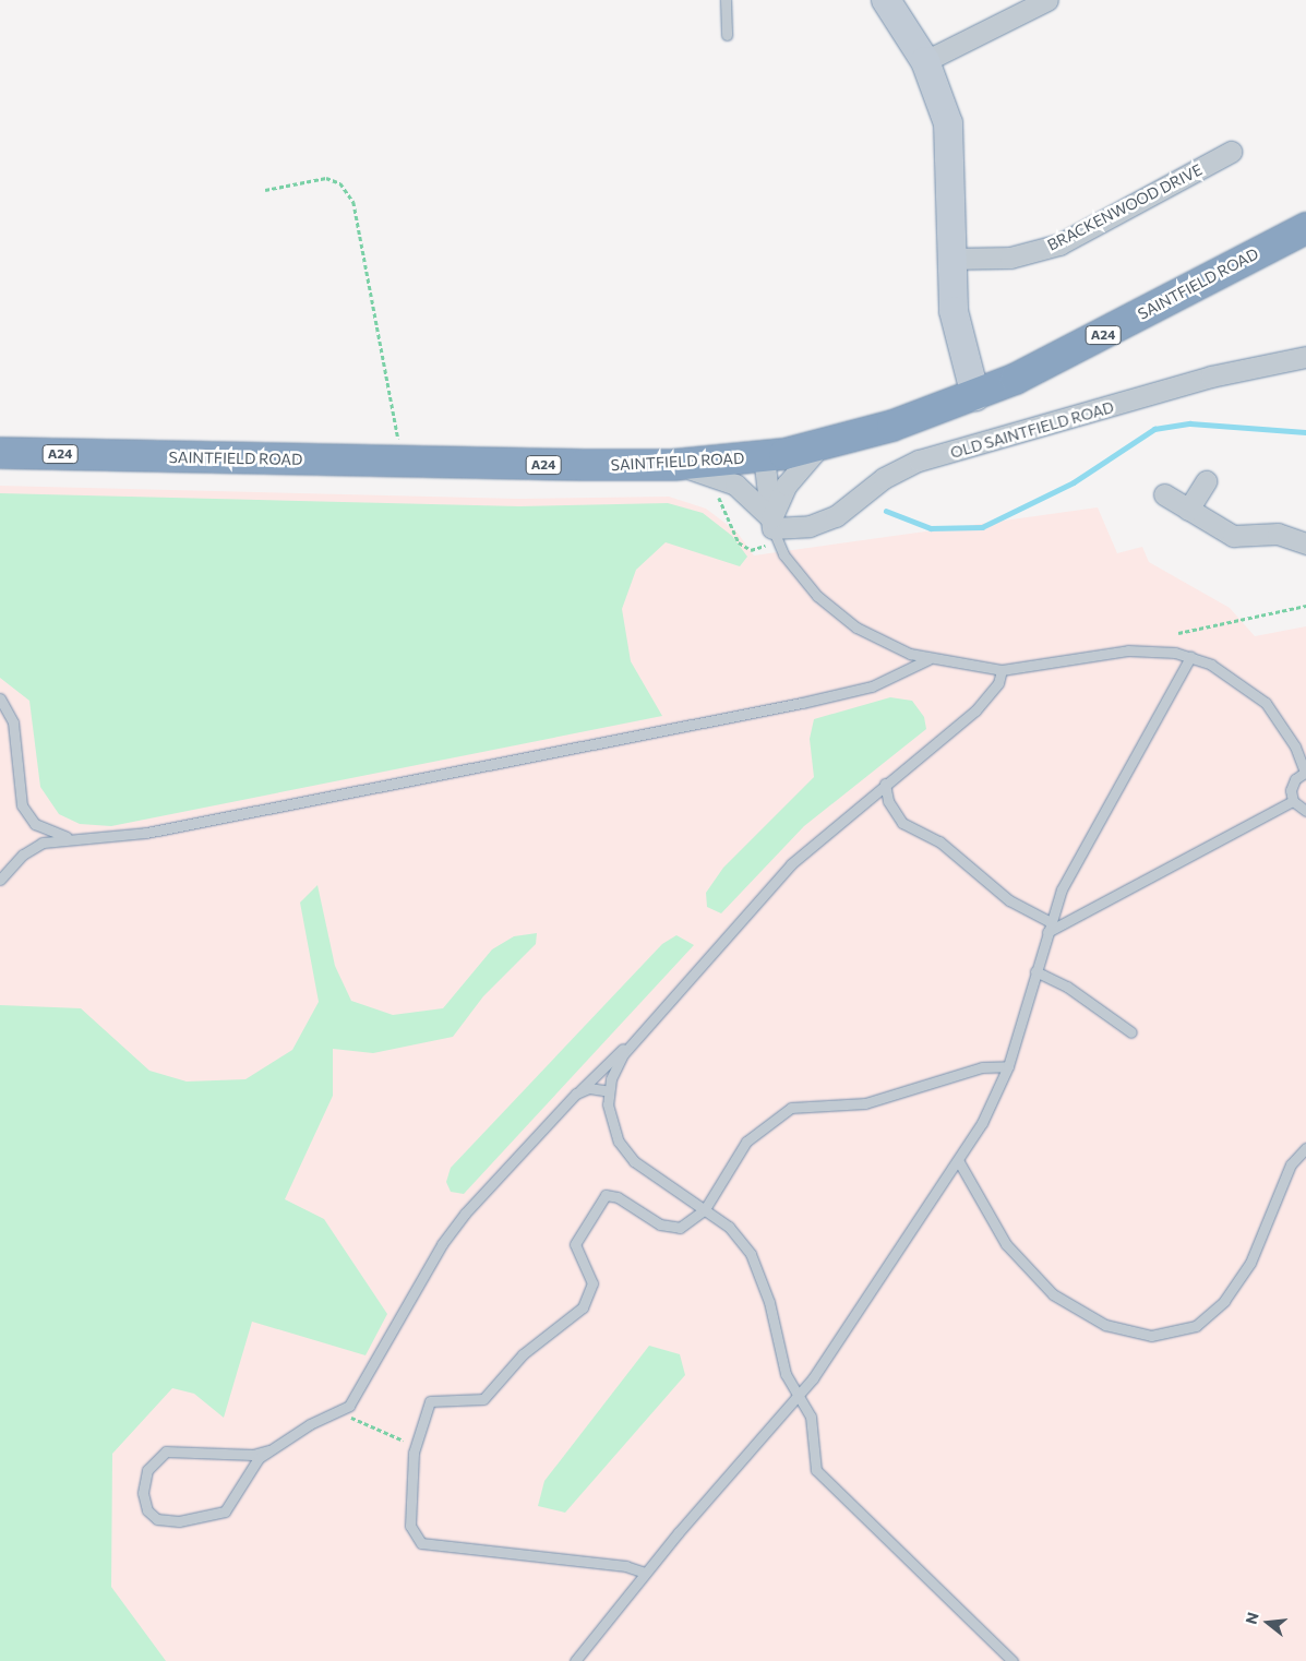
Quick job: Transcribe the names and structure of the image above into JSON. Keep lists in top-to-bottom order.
{
  "streets": {
    "highway": ["SAINTFIELD ROAD", "A24"],
    "street": ["BRACKENWOOD DRIVE", "OLD SAINTFIELD ROAD"]
  },
  "north": "left"
}
